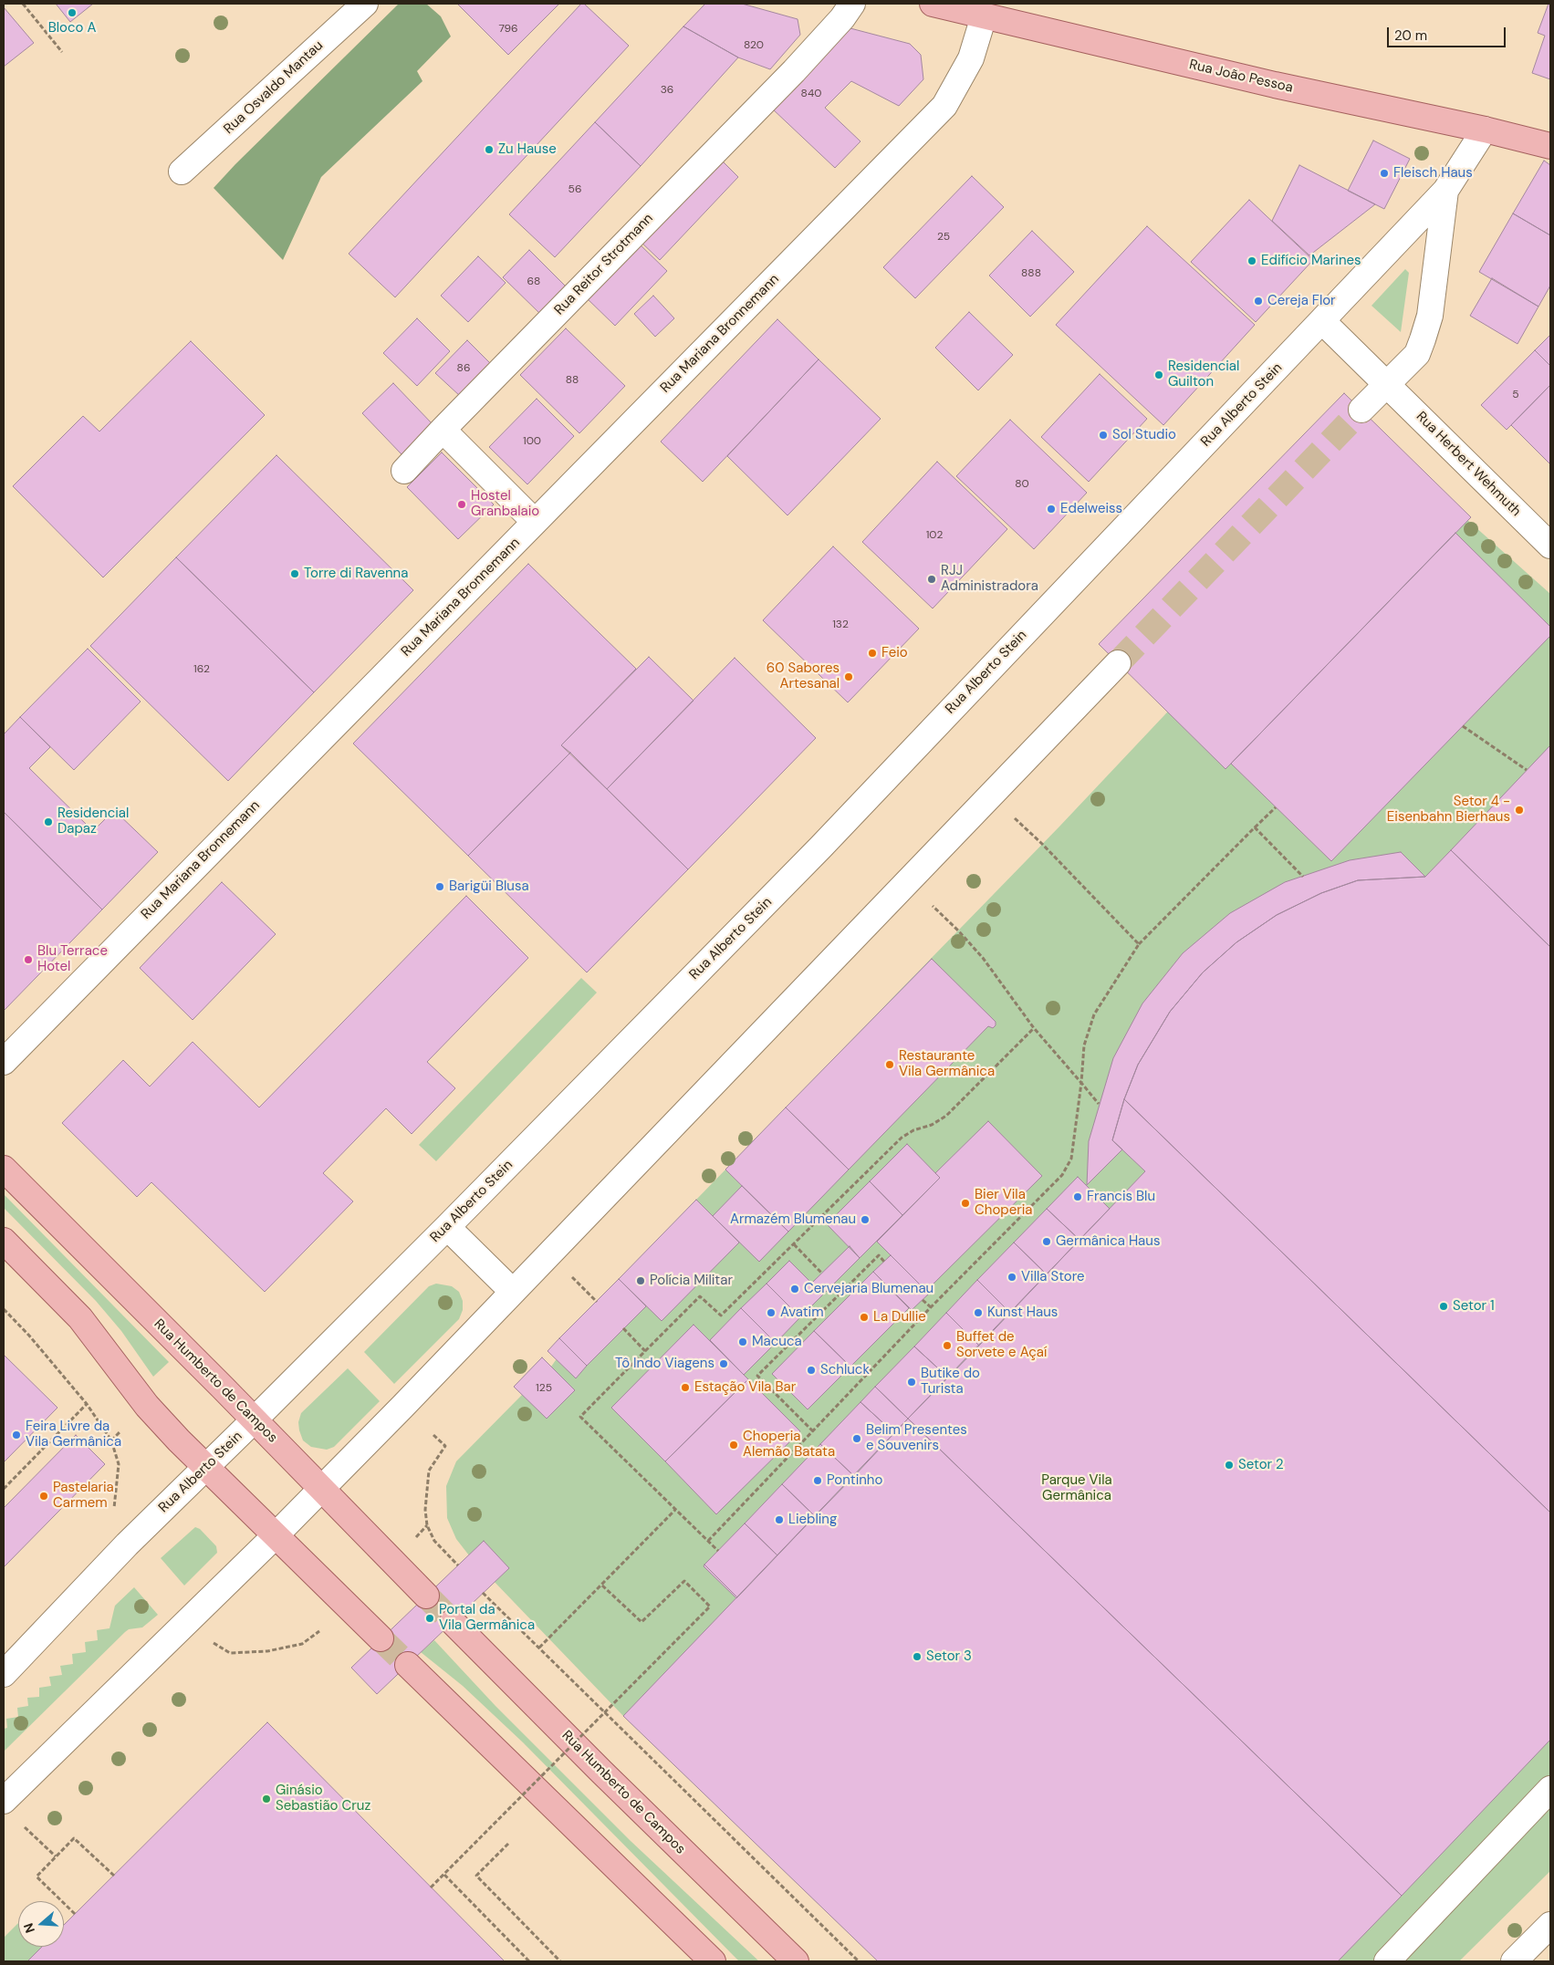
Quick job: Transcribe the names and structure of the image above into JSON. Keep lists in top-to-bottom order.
{
  "streets": {
    "main road": ["Rua João Pessoa", "Rua Humberto de Campos"],
    "street": [
      "Rua Osvaldo Mantau",
      "Rua Reitor Strotmann",
      "Rua Mariana Bronnemann",
      "Rua Alberto Stein",
      "Rua Herbert Wehmuth"
    ]
  },
  "crossings": [
    ["Rua João Pessoa", "Rua Mariana Bronnemann"],
    ["Rua João Pessoa", "Rua Alberto Stein"],
    ["Rua Alberto Stein", "Rua Herbert Wehmuth"],
    ["Rua Alberto Stein", "Rua Humberto de Campos"]
  ],
  "parks": ["Parque Vila Germânica"],
  "places": [
    "Bloco A",
    "Zu Hause",
    "Fleisch Haus",
    "Edifício Marines",
    "Cereja Flor",
    "Residencial Guilton",
    "Sol Studio",
    "Hostel Granbalaio",
    "Edelweiss",
    "Torre di Ravenna",
    "RJJ Administradora",
    "Feio",
    "60 Sabores Artesanal",
    "Setor 4 - Eisenbahn Bierhaus",
    "Residencial Dapaz",
    "Barigüi Blusa",
    "Blu Terrace Hotel",
    "Restaurante Vila Germânica",
    "Francis Blu",
    "Bier Vila Choperia",
    "Armazém Blumenau",
    "Germânica Haus",
    "Villa Store",
    "Polícia Militar",
    "Cervejaria Blumenau",
    "Setor 1",
    "Avatim",
    "Kunst Haus",
    "La Dullie",
    "Macuca",
    "Buffet de Sorvete e Açaí",
    "Tô Indo Viagens",
    "Schluck",
    "Butike do Turista",
    "Estação Vila Bar",
    "Feira Livre da Vila Germânica",
    "Belim Presentes e Souvenirs",
    "Choperia Alemão Batata",
    "Setor 2",
    "Pontinho",
    "Pastelaria Carmem",
    "Liebling",
    "Portal da Vila Germânica",
    "Setor 3",
    "Ginásio Sebastião Cruz"
  ],
  "house_numbers": [
    "796",
    "820",
    "36",
    "840",
    "56",
    "25",
    "888",
    "68",
    "86",
    "88",
    "5",
    "100",
    "80",
    "102",
    "132",
    "162",
    "125"
  ],
  "scale_bar": "20 m",
  "north": "left"
}
